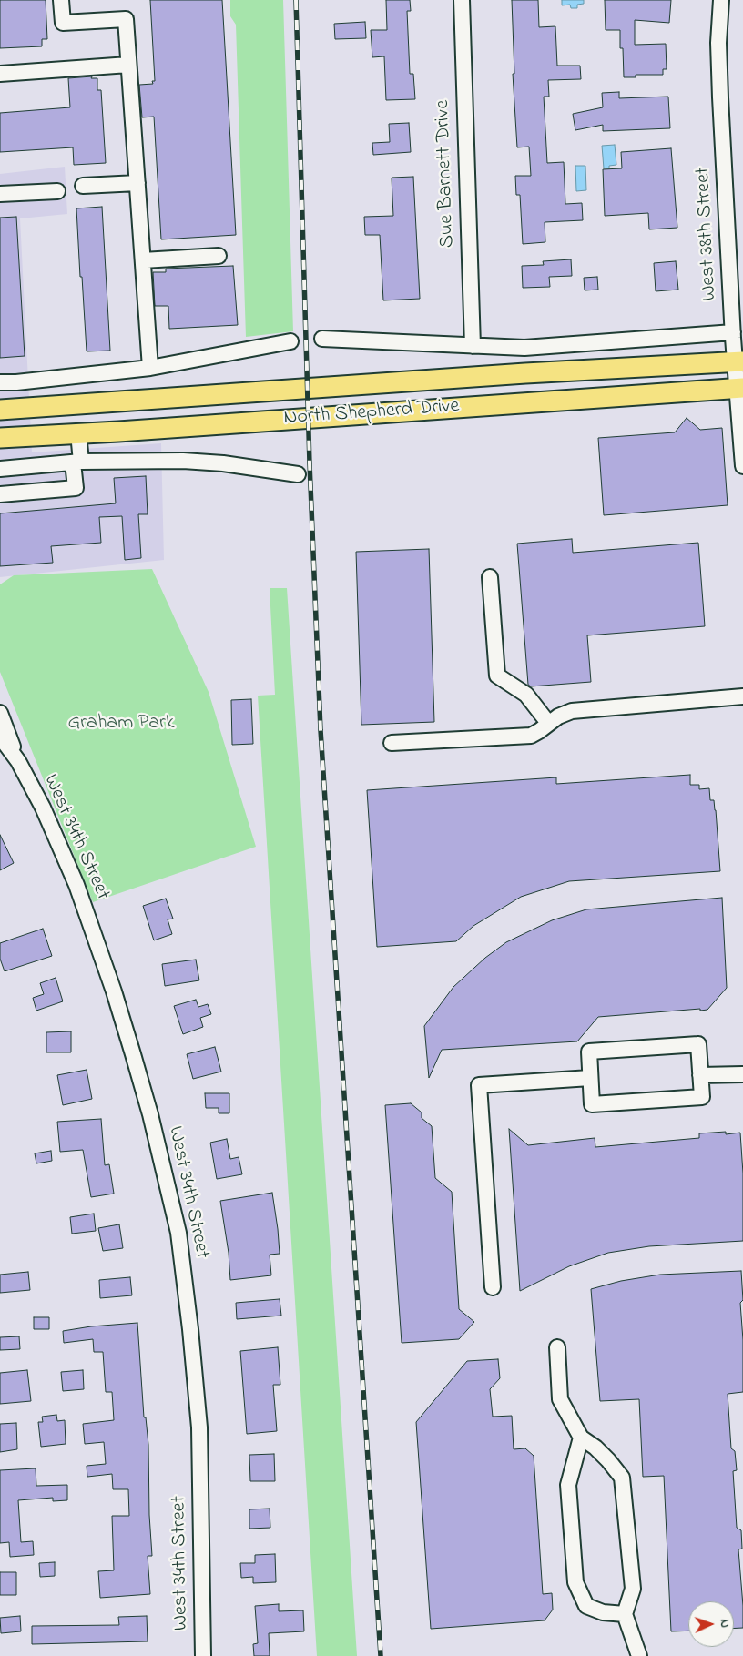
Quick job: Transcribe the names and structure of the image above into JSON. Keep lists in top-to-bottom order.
{
  "streets": {
    "main road": ["North Shepherd Drive"],
    "street": ["Sue Barnett Drive", "West 38th Street", "West 34th Street"]
  },
  "crossings": [
    ["West 38th Street", "North Shepherd Drive"]
  ],
  "parks": ["Graham Park"],
  "north": "right"
}
